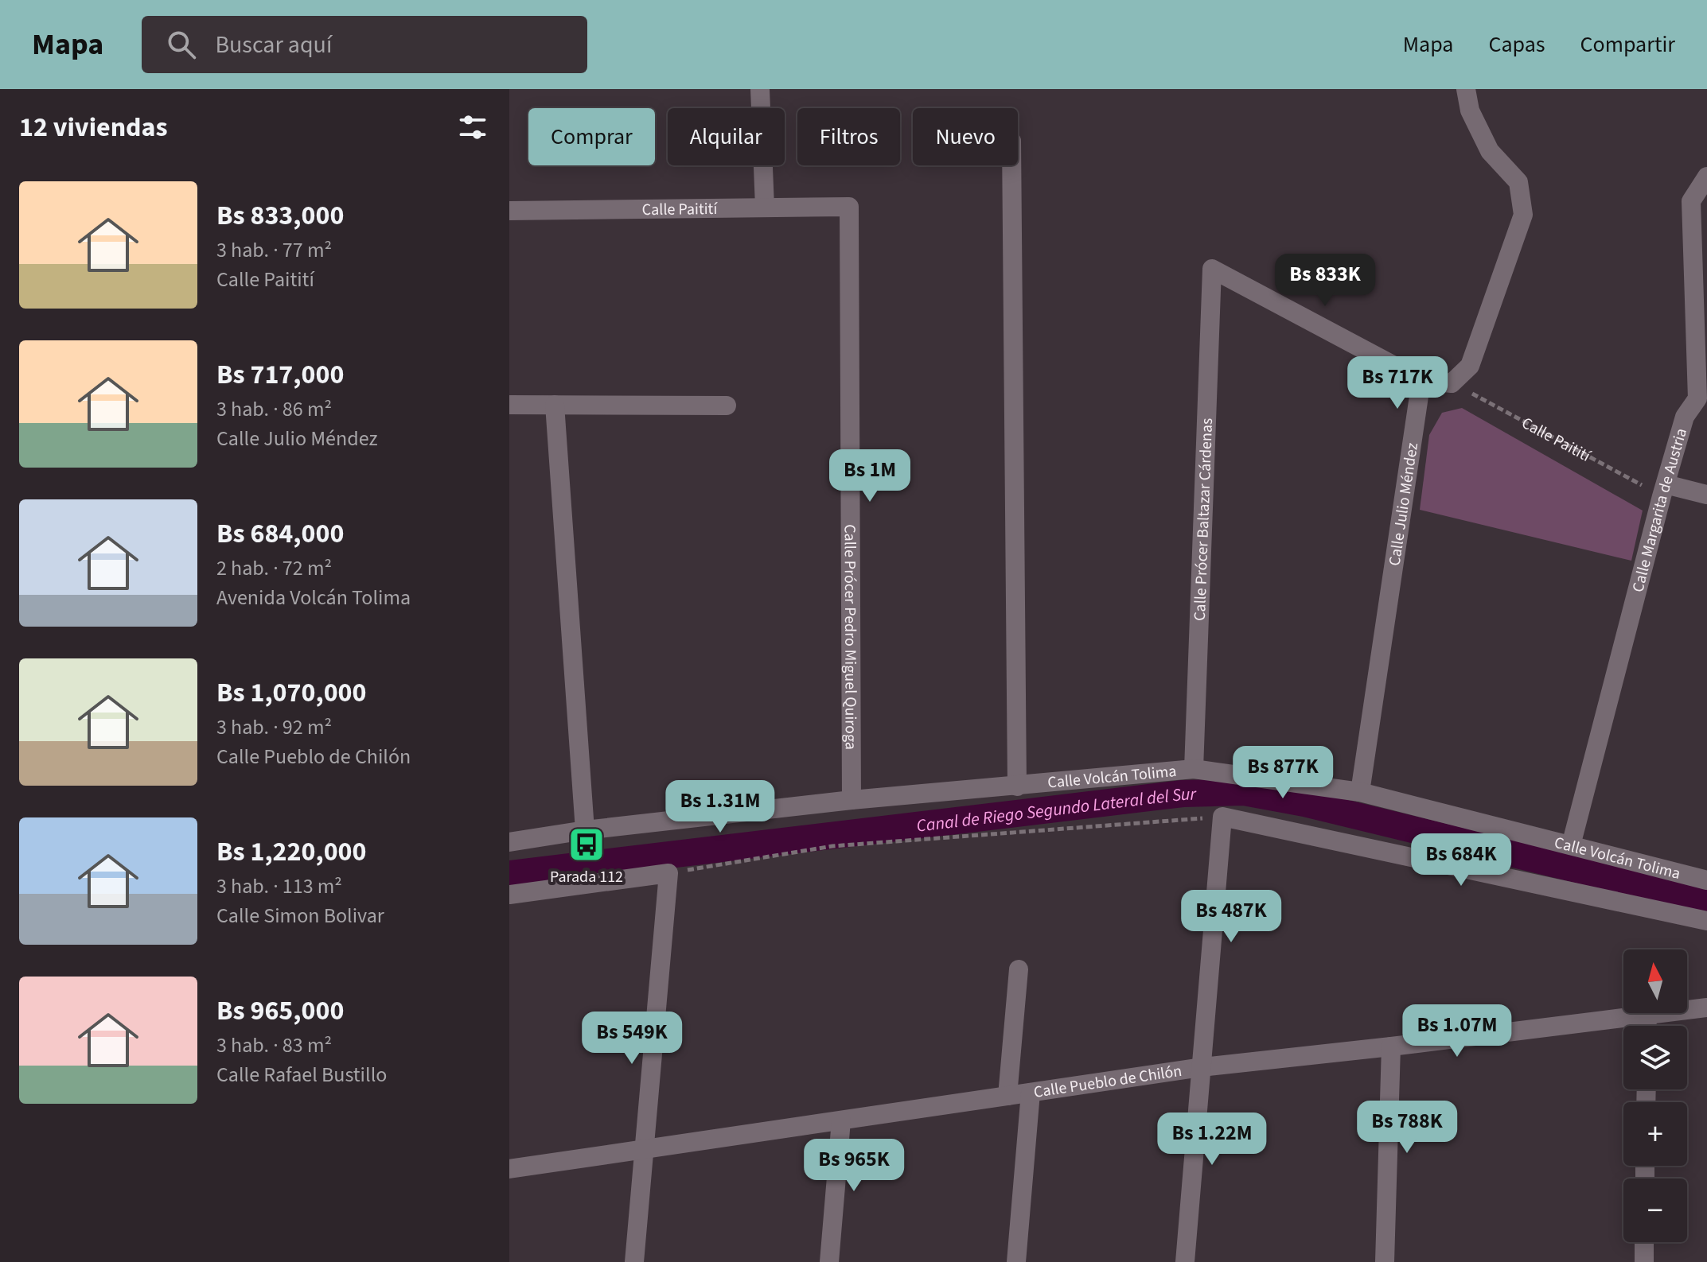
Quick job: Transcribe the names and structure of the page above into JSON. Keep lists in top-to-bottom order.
{
  "streets": {
    "street": [
      "Calle Paitití",
      "Calle Julio Méndez",
      "Calle Margarita de Austria",
      "Calle Prócer Baltazar Cárdenas",
      "Calle Prócer Pedro Miguel Quiroga",
      "Calle Volcán Tolima",
      "Calle Pueblo de Chilón"
    ]
  },
  "crossings": [
    ["Calle Paitití", "Calle Margarita de Austria"],
    ["Calle Paitití", "Calle Prócer Pedro Miguel Quiroga"],
    ["Calle Julio Méndez", "Calle Prócer Baltazar Cárdenas"],
    ["Calle Julio Méndez", "Calle Volcán Tolima"],
    ["Calle Margarita de Austria", "Calle Volcán Tolima"],
    ["Calle Prócer Baltazar Cárdenas", "Calle Volcán Tolima"],
    ["Calle Prócer Pedro Miguel Quiroga", "Calle Volcán Tolima"]
  ],
  "water": ["Canal de Riego Segundo Lateral del Sur"],
  "places": {
    "bus stop": ["Parada 112"]
  },
  "north": "top",
  "page": {
    "header": "Mapa",
    "search": "Buscar aquí",
    "nav": ["Mapa", "Capas", "Compartir"],
    "heading": "12 viviendas",
    "chip": [
      "Comprar",
      "Alquilar",
      "Filtros",
      "Nuevo"
    ],
    "list": [
      {
        "name": "Bs 833,000",
        "note": "3 hab. · 77 m² · Calle Paitití"
      },
      {
        "name": "Bs 717,000",
        "note": "3 hab. · 86 m² · Calle Julio Méndez"
      },
      {
        "name": "Bs 684,000",
        "note": "2 hab. · 72 m² · Avenida Volcán Tolima"
      },
      {
        "name": "Bs 1,070,000",
        "note": "3 hab. · 92 m² · Calle Pueblo de Chilón"
      },
      {
        "name": "Bs 1,220,000",
        "note": "3 hab. · 113 m² · Calle Simon Bolivar"
      },
      {
        "name": "Bs 965,000",
        "note": "3 hab. · 83 m² · Calle Rafael Bustillo"
      }
    ],
    "price": [
      "Bs 833K",
      "Bs 717K",
      "Bs 1M",
      "Bs 877K",
      "Bs 1.31M",
      "Bs 684K",
      "Bs 487K",
      "Bs 1.07M",
      "Bs 549K",
      "Bs 788K",
      "Bs 1.22M",
      "Bs 965K"
    ],
    "map_buttons": ["+", "−"]
  }
}
